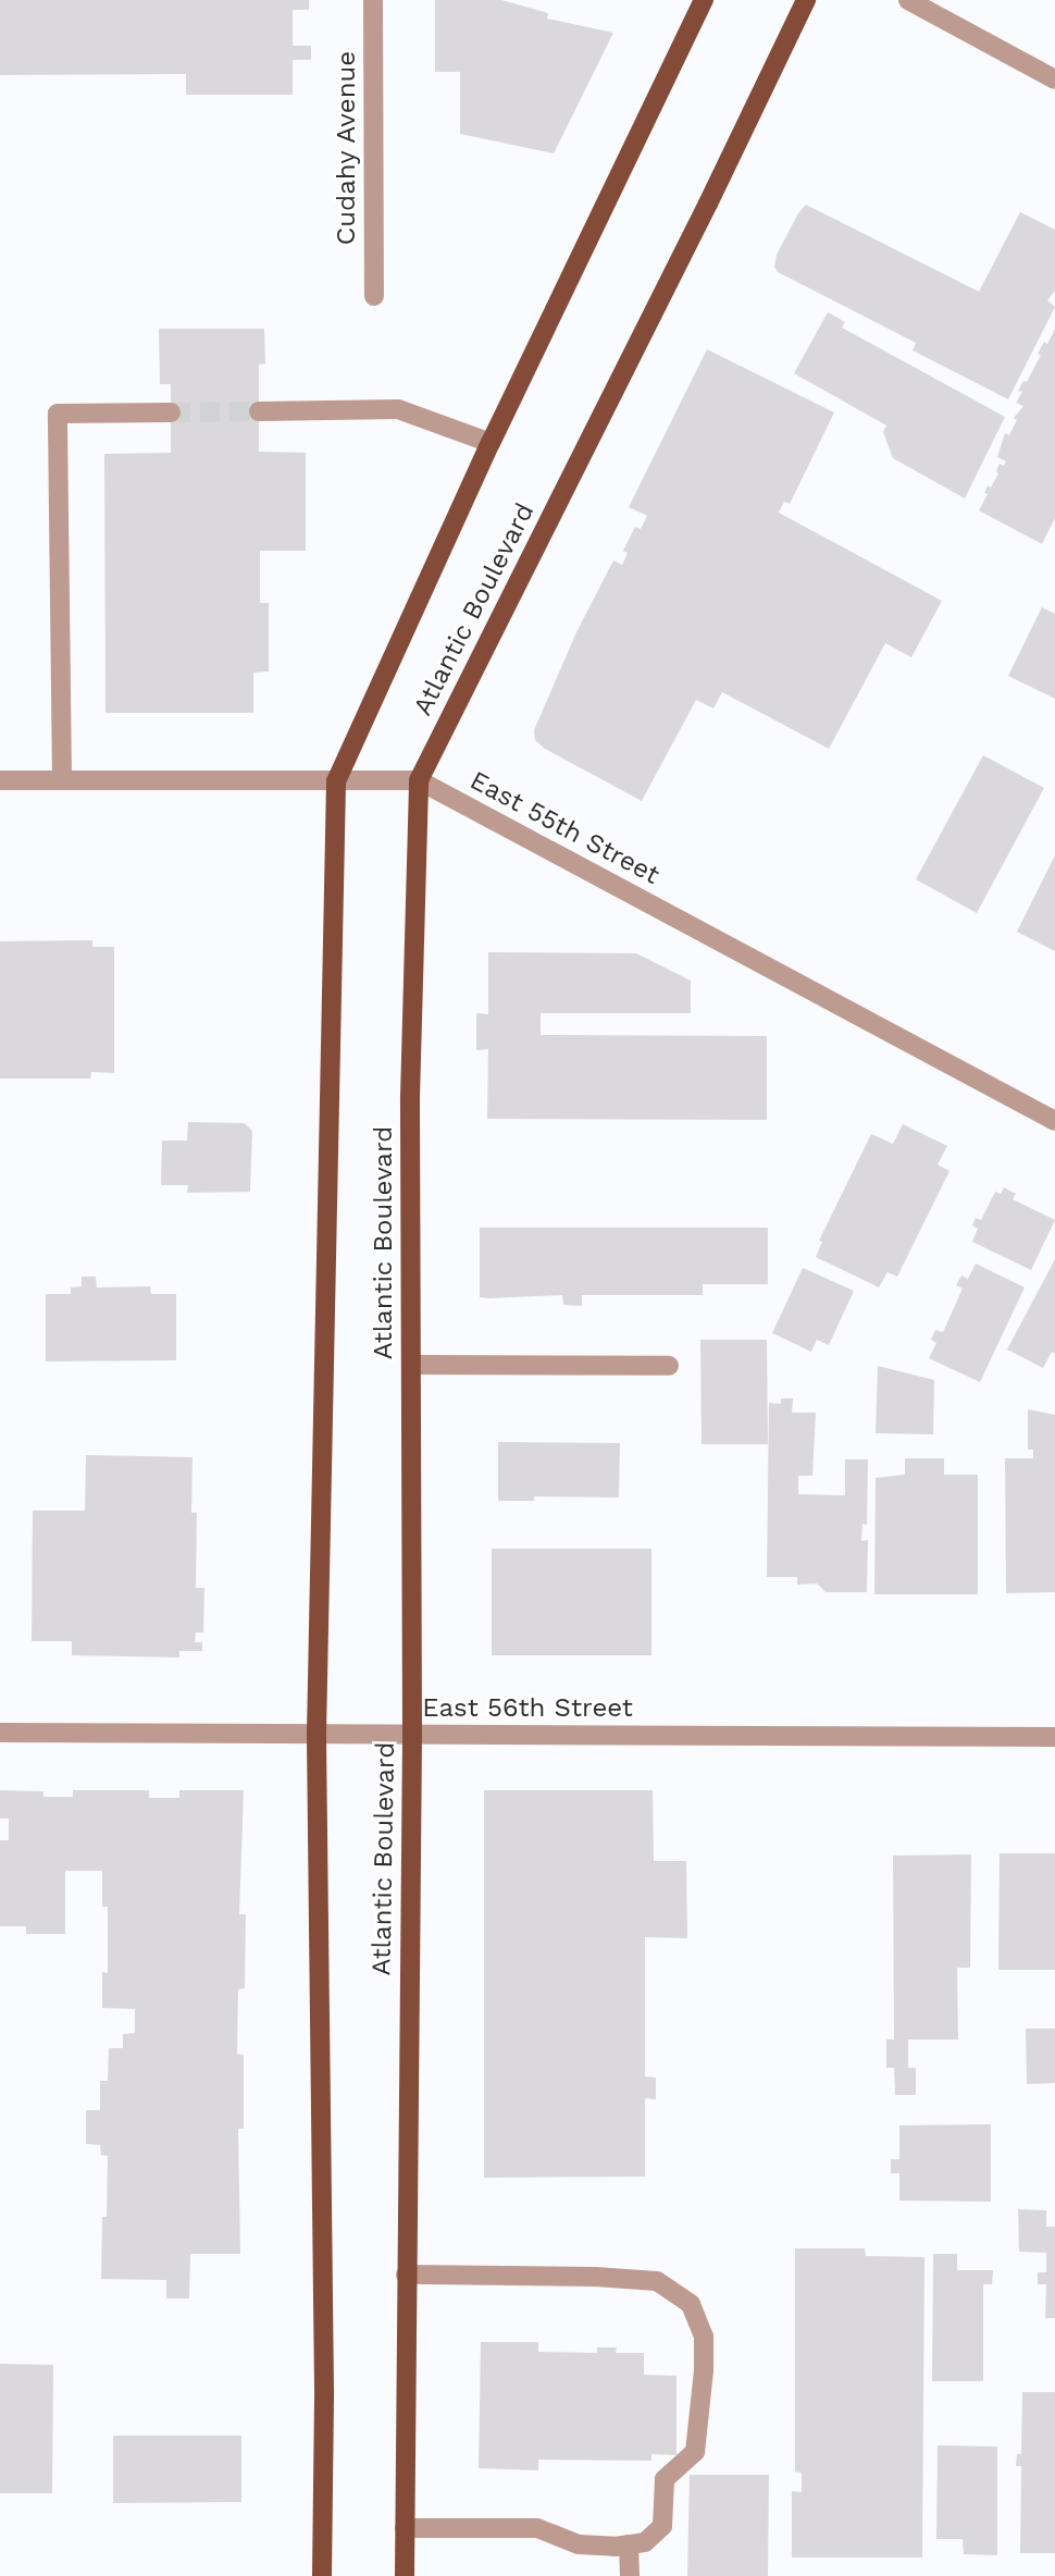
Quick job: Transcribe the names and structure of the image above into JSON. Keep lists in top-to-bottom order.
{
  "streets": {
    "main road": ["Atlantic Boulevard"],
    "street": ["Cudahy Avenue", "East 55th Street", "East 56th Street"]
  },
  "crossings": [
    ["Atlantic Boulevard", "East 55th Street"],
    ["Atlantic Boulevard", "East 56th Street"]
  ]
}
